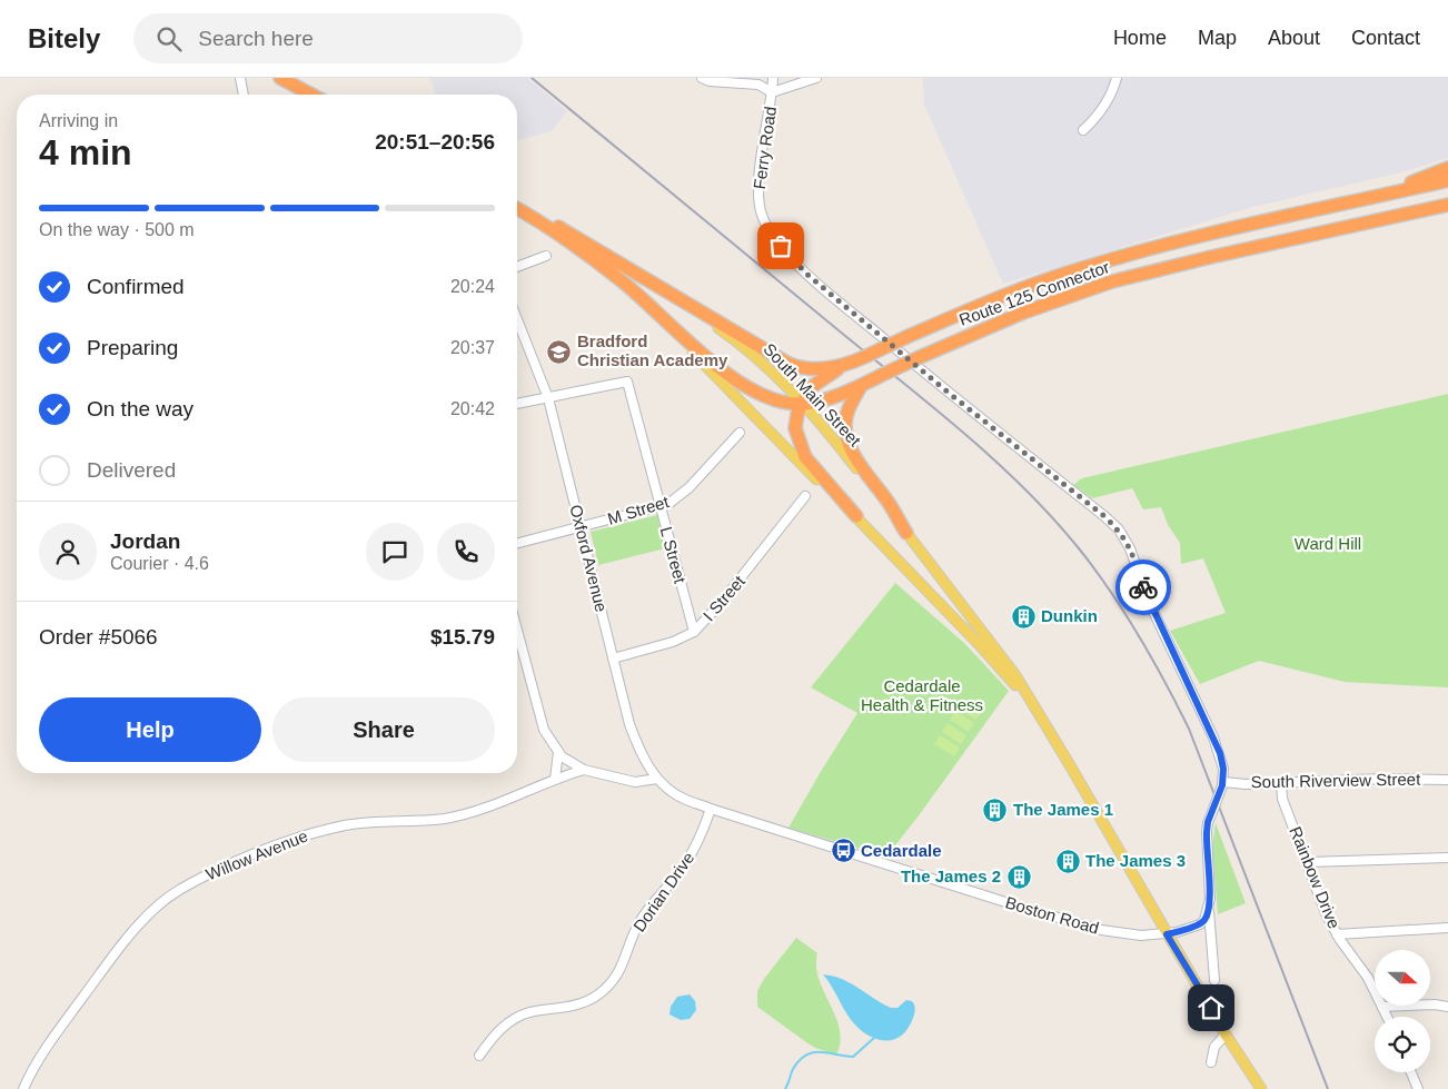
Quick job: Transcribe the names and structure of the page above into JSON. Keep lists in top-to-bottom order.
{
  "streets": {
    "highway": ["Route 125 Connector", "South Main Street"],
    "street": [
      "Ferry Road",
      "M Street",
      "L Street",
      "Oxford Avenue",
      "I Street",
      "South Riverview Street",
      "Willow Avenue",
      "Rainbow Drive",
      "Dorian Drive",
      "Boston Road"
    ]
  },
  "crossings": [
    ["Ferry Road", "South Riverview Street"],
    ["Route 125 Connector", "South Main Street"],
    ["South Main Street", "Boston Road"],
    ["M Street", "L Street"],
    ["M Street", "Oxford Avenue"],
    ["L Street", "Oxford Avenue"],
    ["L Street", "I Street"],
    ["Oxford Avenue", "I Street"],
    ["Oxford Avenue", "Boston Road"],
    ["South Riverview Street", "Rainbow Drive"],
    ["Dorian Drive", "Boston Road"]
  ],
  "parks": ["Ward Hill", "Cedardale Health & Fitness"],
  "places": {
    "school or university": ["Bradford Christian Academy"],
    "building": [
      "Dunkin",
      "The James 1",
      "The James 3",
      "The James 2"
    ],
    "bus stop": ["Cedardale"]
  },
  "north": "right",
  "page": {
    "header": "Bitely",
    "search": "Search here",
    "nav": [
      "Home",
      "Map",
      "About",
      "Contact"
    ],
    "heading": ["4 min", "Arriving in", "20:51–20:56"],
    "panel": [
      "Jordan",
      "Courier · 4.6",
      "Order #5066",
      "$15.79"
    ],
    "bar": "On the way · 500 m",
    "list": [
      ["Confirmed", "20:24"],
      ["Preparing", "20:37"],
      ["On the way", "20:42"],
      "Delivered"
    ],
    "buttons": ["Help", "Share"]
  }
}
